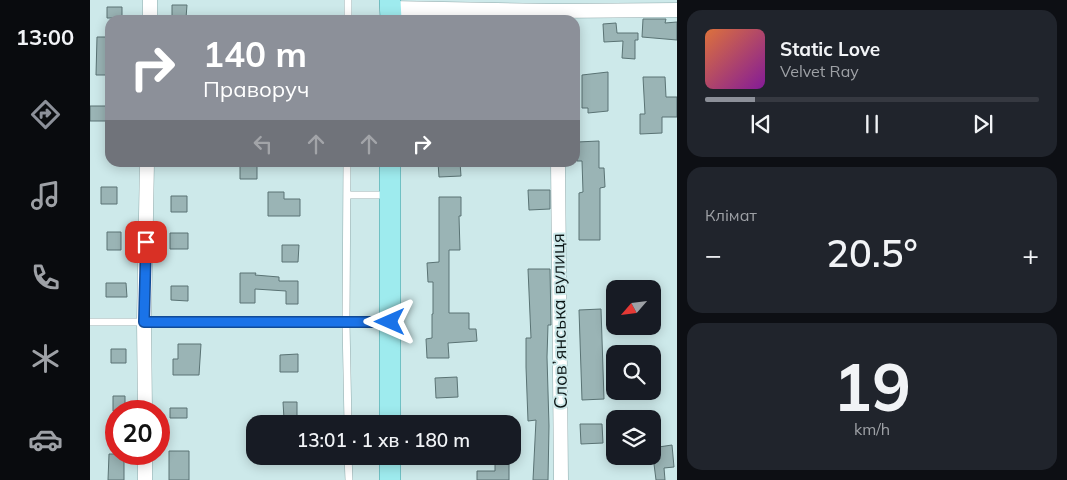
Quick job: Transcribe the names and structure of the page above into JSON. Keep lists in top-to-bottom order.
{
  "streets": {
    "street": ["Словʼянська вулиця"]
  },
  "north": "bottom left",
  "page": {
    "tabs": "13:00",
    "turn": ["140 m", "Праворуч"],
    "song": ["Static Love", "Velvet Ray"],
    "tile": [
      "Клімат",
      ["19", "km/h"]
    ],
    "heat": ["−", "20.5°", "+"],
    "limit": "20",
    "trip": "13:01 · 1 хв · 180 m"
  }
}
